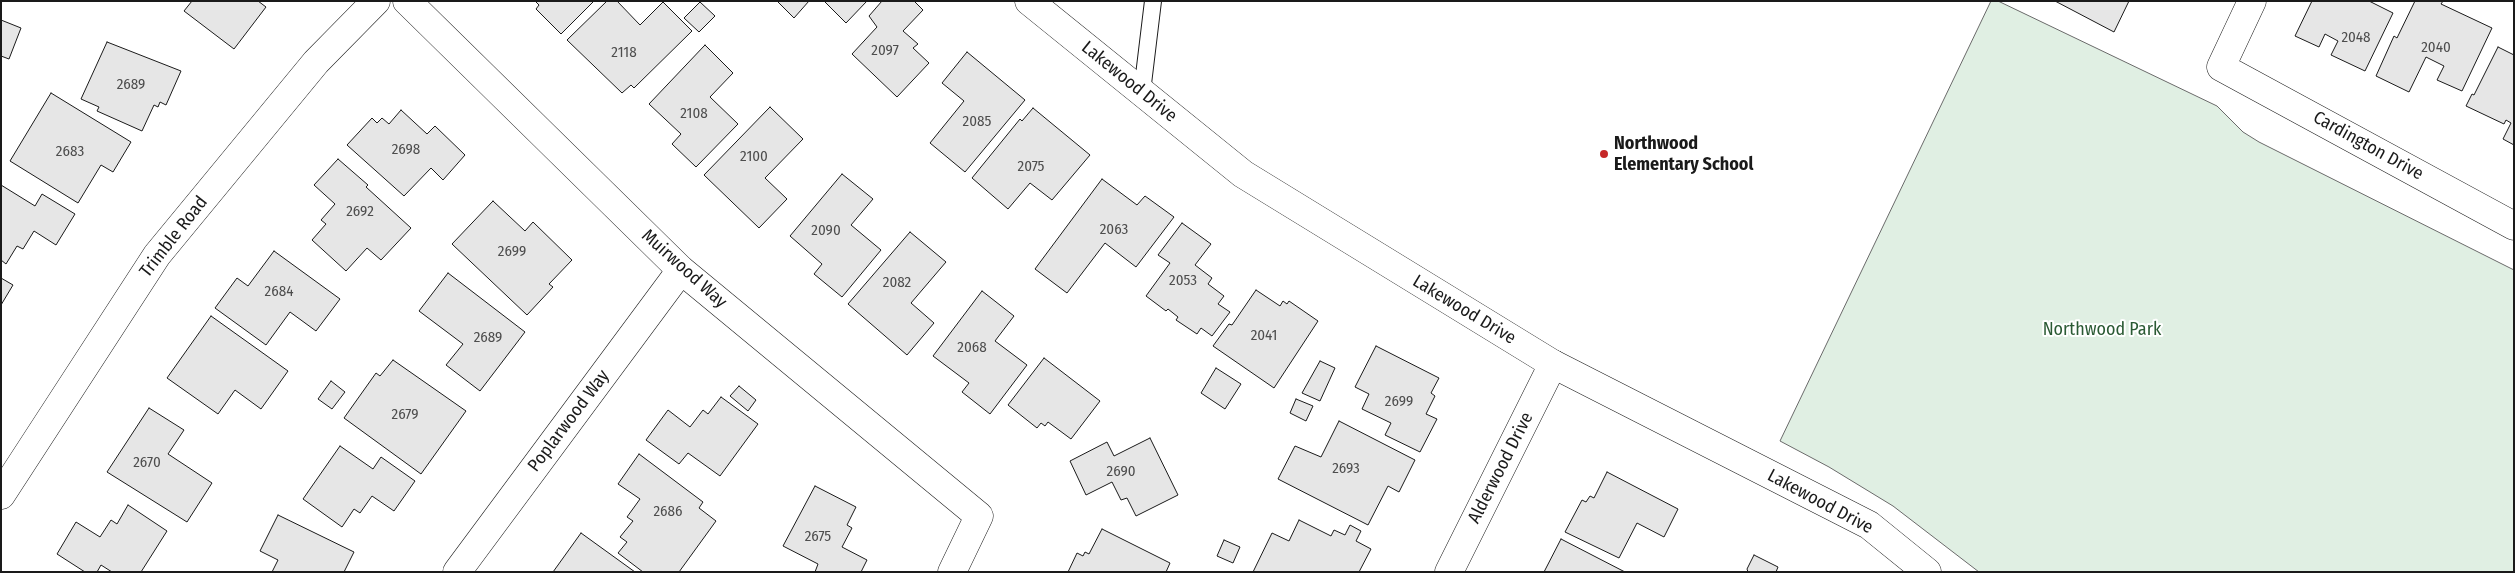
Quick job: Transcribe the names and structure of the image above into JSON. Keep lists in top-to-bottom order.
{
  "streets": {
    "street": [
      "Lakewood Drive",
      "Cardington Drive",
      "Trimble Road",
      "Muirwood Way",
      "Poplarwood Way",
      "Alderwood Drive"
    ]
  },
  "crossings": [
    ["Lakewood Drive", "Alderwood Drive"],
    ["Muirwood Way", "Poplarwood Way"]
  ],
  "parks": ["Northwood Park"],
  "places": ["Northwood Elementary School"],
  "house_numbers": [
    "2048",
    "2040",
    "2097",
    "2118",
    "2689",
    "2108",
    "2085",
    "2698",
    "2683",
    "2100",
    "2075",
    "2692",
    "2063",
    "2090",
    "2699",
    "2053",
    "2082",
    "2684",
    "2041",
    "2689",
    "2068",
    "2699",
    "2679",
    "2670",
    "2693",
    "2690",
    "2686",
    "2675"
  ]
}
